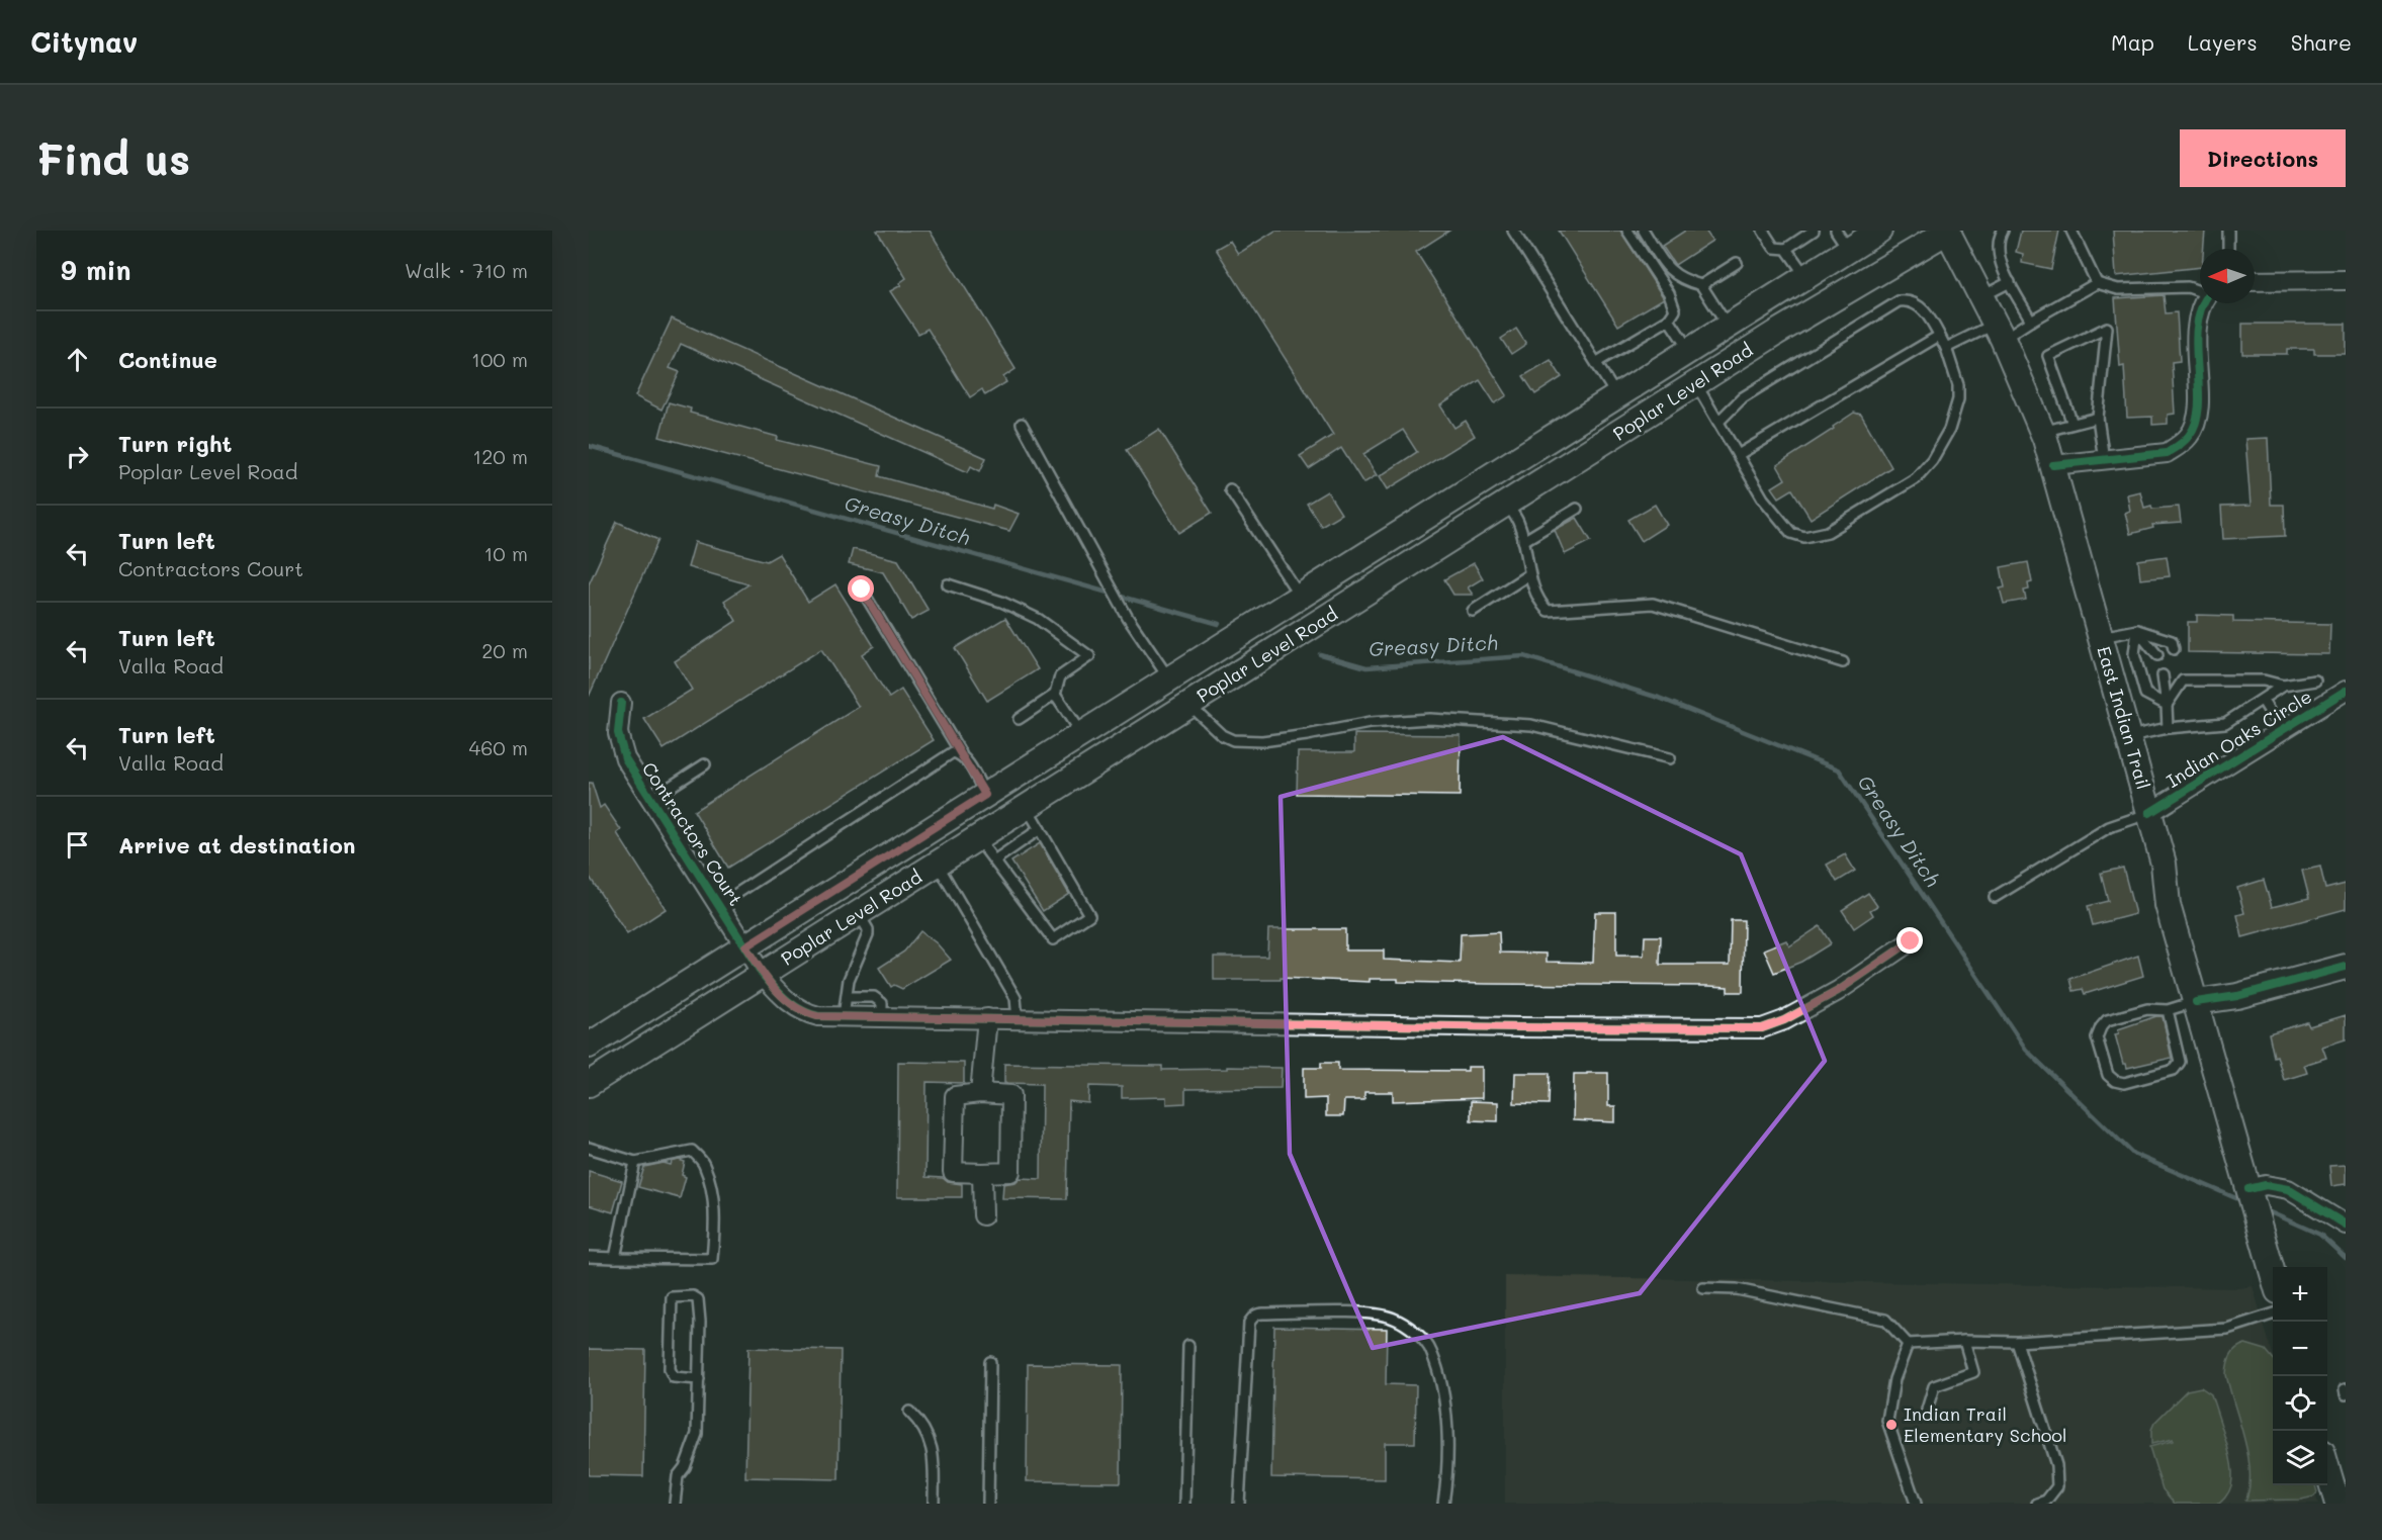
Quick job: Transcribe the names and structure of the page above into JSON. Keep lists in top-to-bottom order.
{
  "streets": {
    "main road": ["Poplar Level Road", "East Indian Trail"],
    "street": ["Indian Oaks Circle", "Contractors Court"]
  },
  "crossings": [
    ["Poplar Level Road", "East Indian Trail"],
    ["Poplar Level Road", "Contractors Court"],
    ["East Indian Trail", "Indian Oaks Circle"]
  ],
  "water": ["Greasy Ditch"],
  "places": ["Indian Trail Elementary School"],
  "north": "left",
  "page": {
    "header": "Citynav",
    "nav": ["Map", "Layers", "Share"],
    "buttons": "Directions",
    "title": "Find us",
    "heading": ["9 min", "Walk · 710 m"],
    "list": [
      ["Continue", "100 m"],
      ["Turn right", "Poplar Level Road", "120 m"],
      ["Turn left", "Contractors Court", "10 m"],
      ["Turn left", "Valla Road", "20 m"],
      ["Turn left", "Valla Road", "460 m"],
      "Arrive at destination"
    ],
    "map_buttons": ["+", "−"]
  }
}
